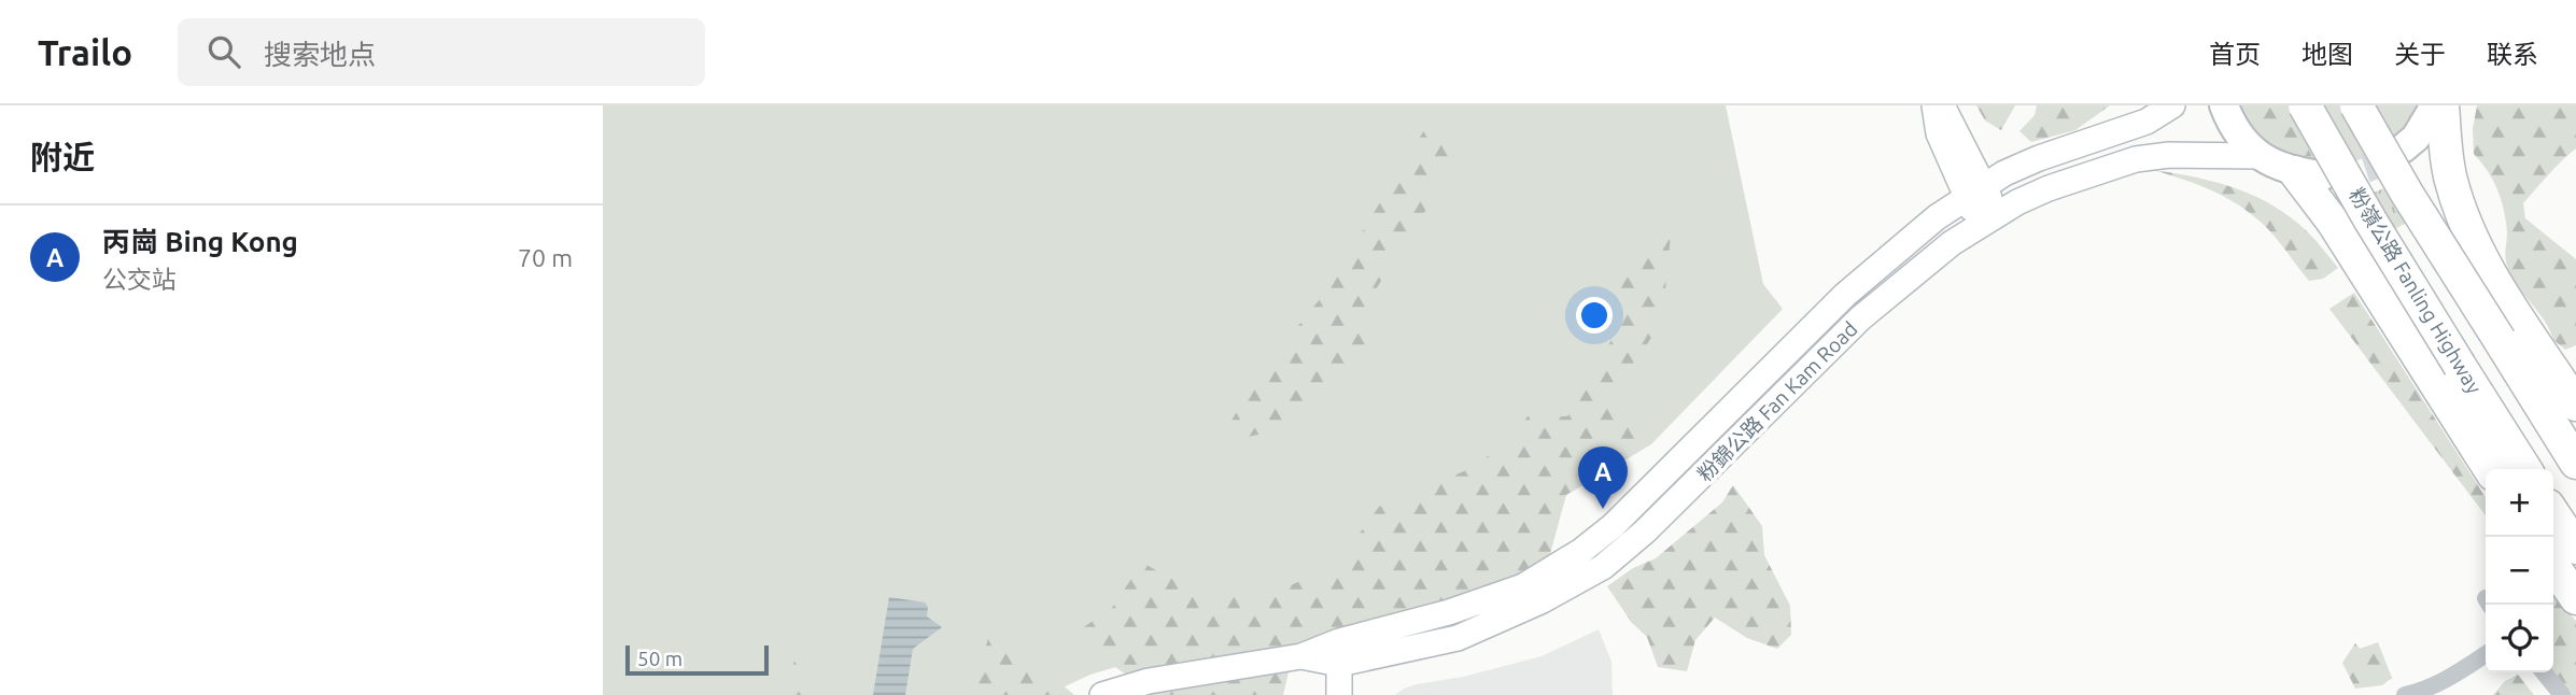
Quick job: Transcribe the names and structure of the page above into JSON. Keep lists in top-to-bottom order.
{
  "streets": {
    "highway": ["粉嶺公路 Fanling Highway"],
    "main road": ["粉錦公路 Fan Kam Road"]
  },
  "scale_bar": "50 m",
  "page": {
    "header": "Trailo",
    "search": "搜索地点",
    "nav": [
      "首页",
      "地图",
      "关于",
      "联系"
    ],
    "heading": "附近",
    "list": [
      {
        "mark": "A",
        "name": "丙崗 Bing Kong",
        "note": "公交站",
        "value": "70 m"
      }
    ],
    "pins": "A",
    "map_buttons": ["+", "−"],
    "scale": "50 m"
  }
}
